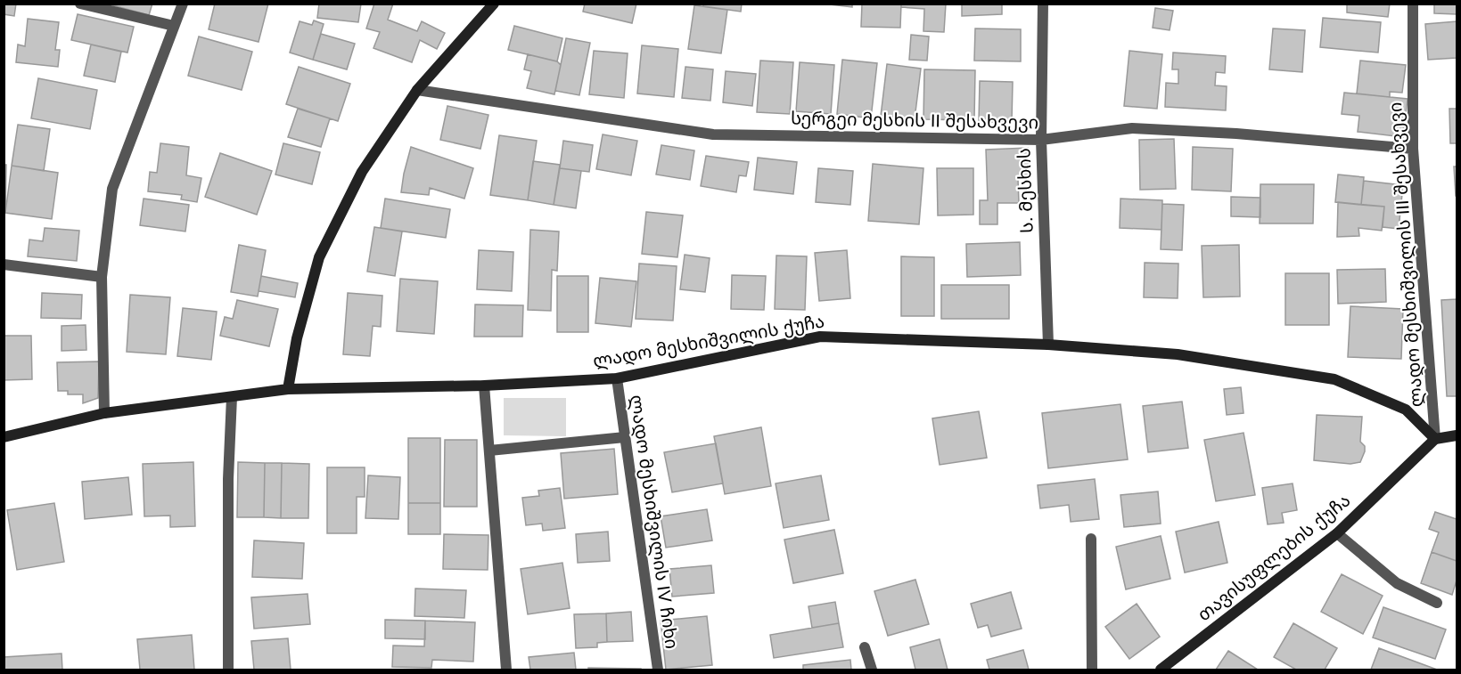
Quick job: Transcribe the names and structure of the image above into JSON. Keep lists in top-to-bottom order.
{
  "streets": {
    "street": [
      "სერგეი მესხის II შესახვევი",
      "Ს. Მესხის",
      "ლადო მესხიშვილის III შესახვევი",
      "ლადო მესხიშვილის ქუჩა",
      "ლადო მესხიშვილის IV ჩიხი",
      "თავისუფლების ქუჩა"
    ]
  },
  "crossings": [
    ["სერგეი მესხის II შესახვევი", "Ს. Მესხის"],
    ["სერგეი მესხის II შესახვევი", "ლადო მესხიშვილის III შესახვევი"],
    ["Ს. Მესხის", "ლადო მესხიშვილის ქუჩა"],
    ["ლადო მესხიშვილის III შესახვევი", "ლადო მესხიშვილის ქუჩა"],
    ["ლადო მესხიშვილის III შესახვევი", "თავისუფლების ქუჩა"],
    ["ლადო მესხიშვილის ქუჩა", "ლადო მესხიშვილის IV ჩიხი"],
    ["ლადო მესხიშვილის ქუჩა", "თავისუფლების ქუჩა"]
  ]
}
